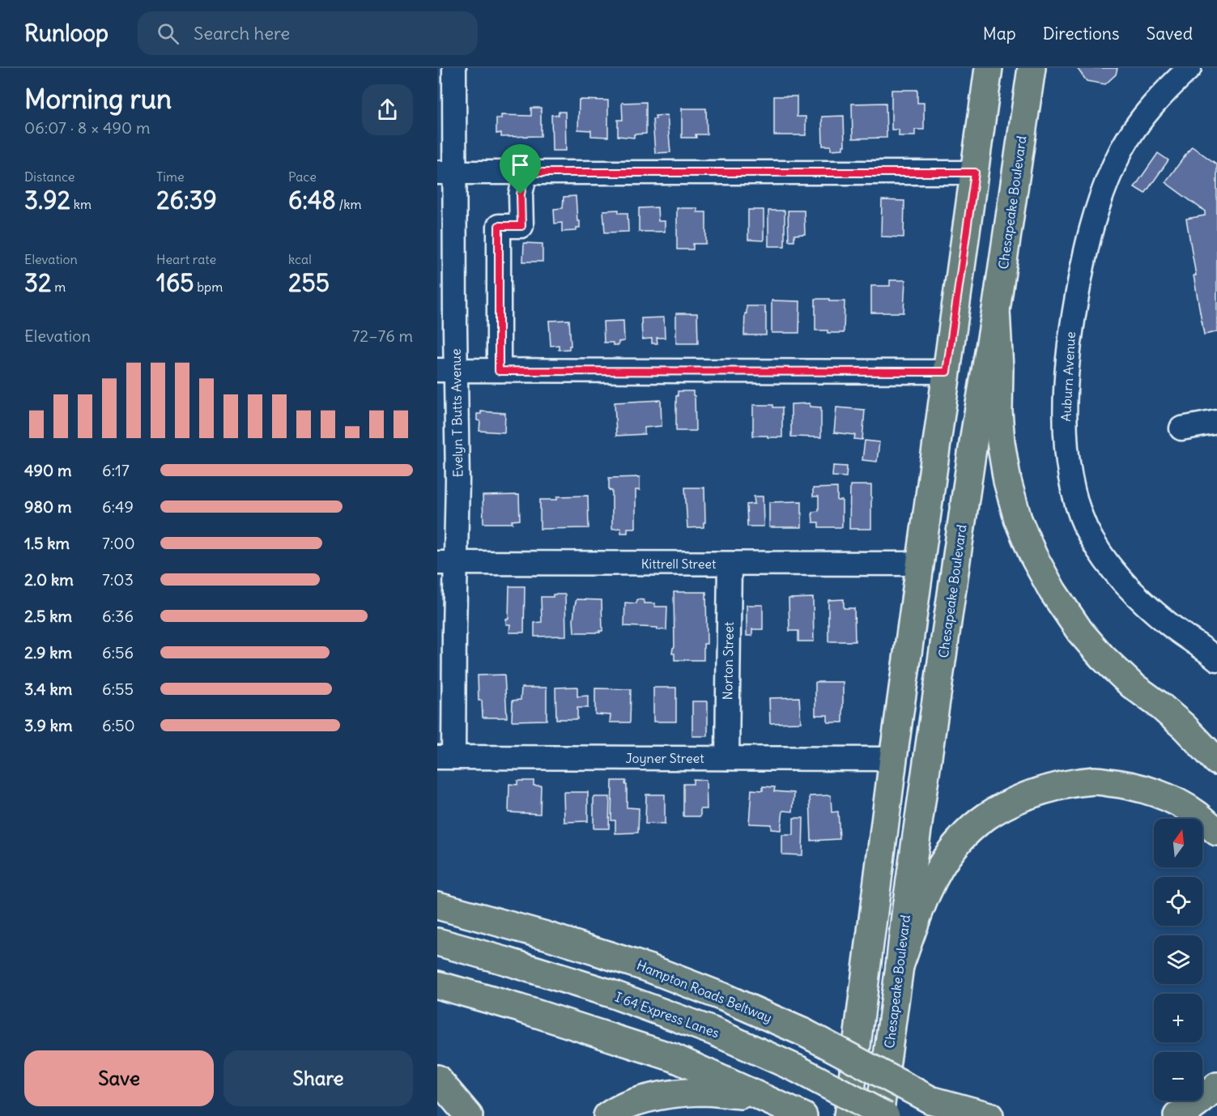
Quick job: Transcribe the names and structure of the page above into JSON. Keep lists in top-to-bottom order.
{
  "streets": {
    "main road": ["Chesapeake Boulevard", "Hampton Roads Beltway", "I 64 Express Lanes"],
    "street": [
      "Auburn Avenue",
      "Evelyn T Butts Avenue",
      "Kittrell Street",
      "Norton Street",
      "Joyner Street"
    ]
  },
  "crossings": [
    ["Evelyn T Butts Avenue", "Kittrell Street"],
    ["Evelyn T Butts Avenue", "Joyner Street"],
    ["Kittrell Street", "Norton Street"],
    ["Norton Street", "Joyner Street"]
  ],
  "north": "top",
  "page": {
    "header": "Runloop",
    "search": "Search here",
    "nav": ["Map", "Directions", "Saved"],
    "heading": ["Morning run", "06:07 · 8 × 490 m"],
    "stats": [
      ["Distance", "3.92 km"],
      ["Time", "26:39"],
      ["Pace", "6:48 /km"],
      ["Elevation", "32 m"],
      ["Heart rate", "165 bpm"],
      ["kcal", "255"]
    ],
    "chart": ["Elevation", "72–76 m"],
    "list": [
      {
        "name": "490 m",
        "note": "6:17"
      },
      {
        "name": "980 m",
        "note": "6:49"
      },
      {
        "name": "1.5 km",
        "note": "7:00"
      },
      {
        "name": "2.0 km",
        "note": "7:03"
      },
      {
        "name": "2.5 km",
        "note": "6:36"
      },
      {
        "name": "2.9 km",
        "note": "6:56"
      },
      {
        "name": "3.4 km",
        "note": "6:55"
      },
      {
        "name": "3.9 km",
        "note": "6:50"
      }
    ],
    "map_buttons": ["+", "−"],
    "buttons": ["Save", "Share"]
  }
}
